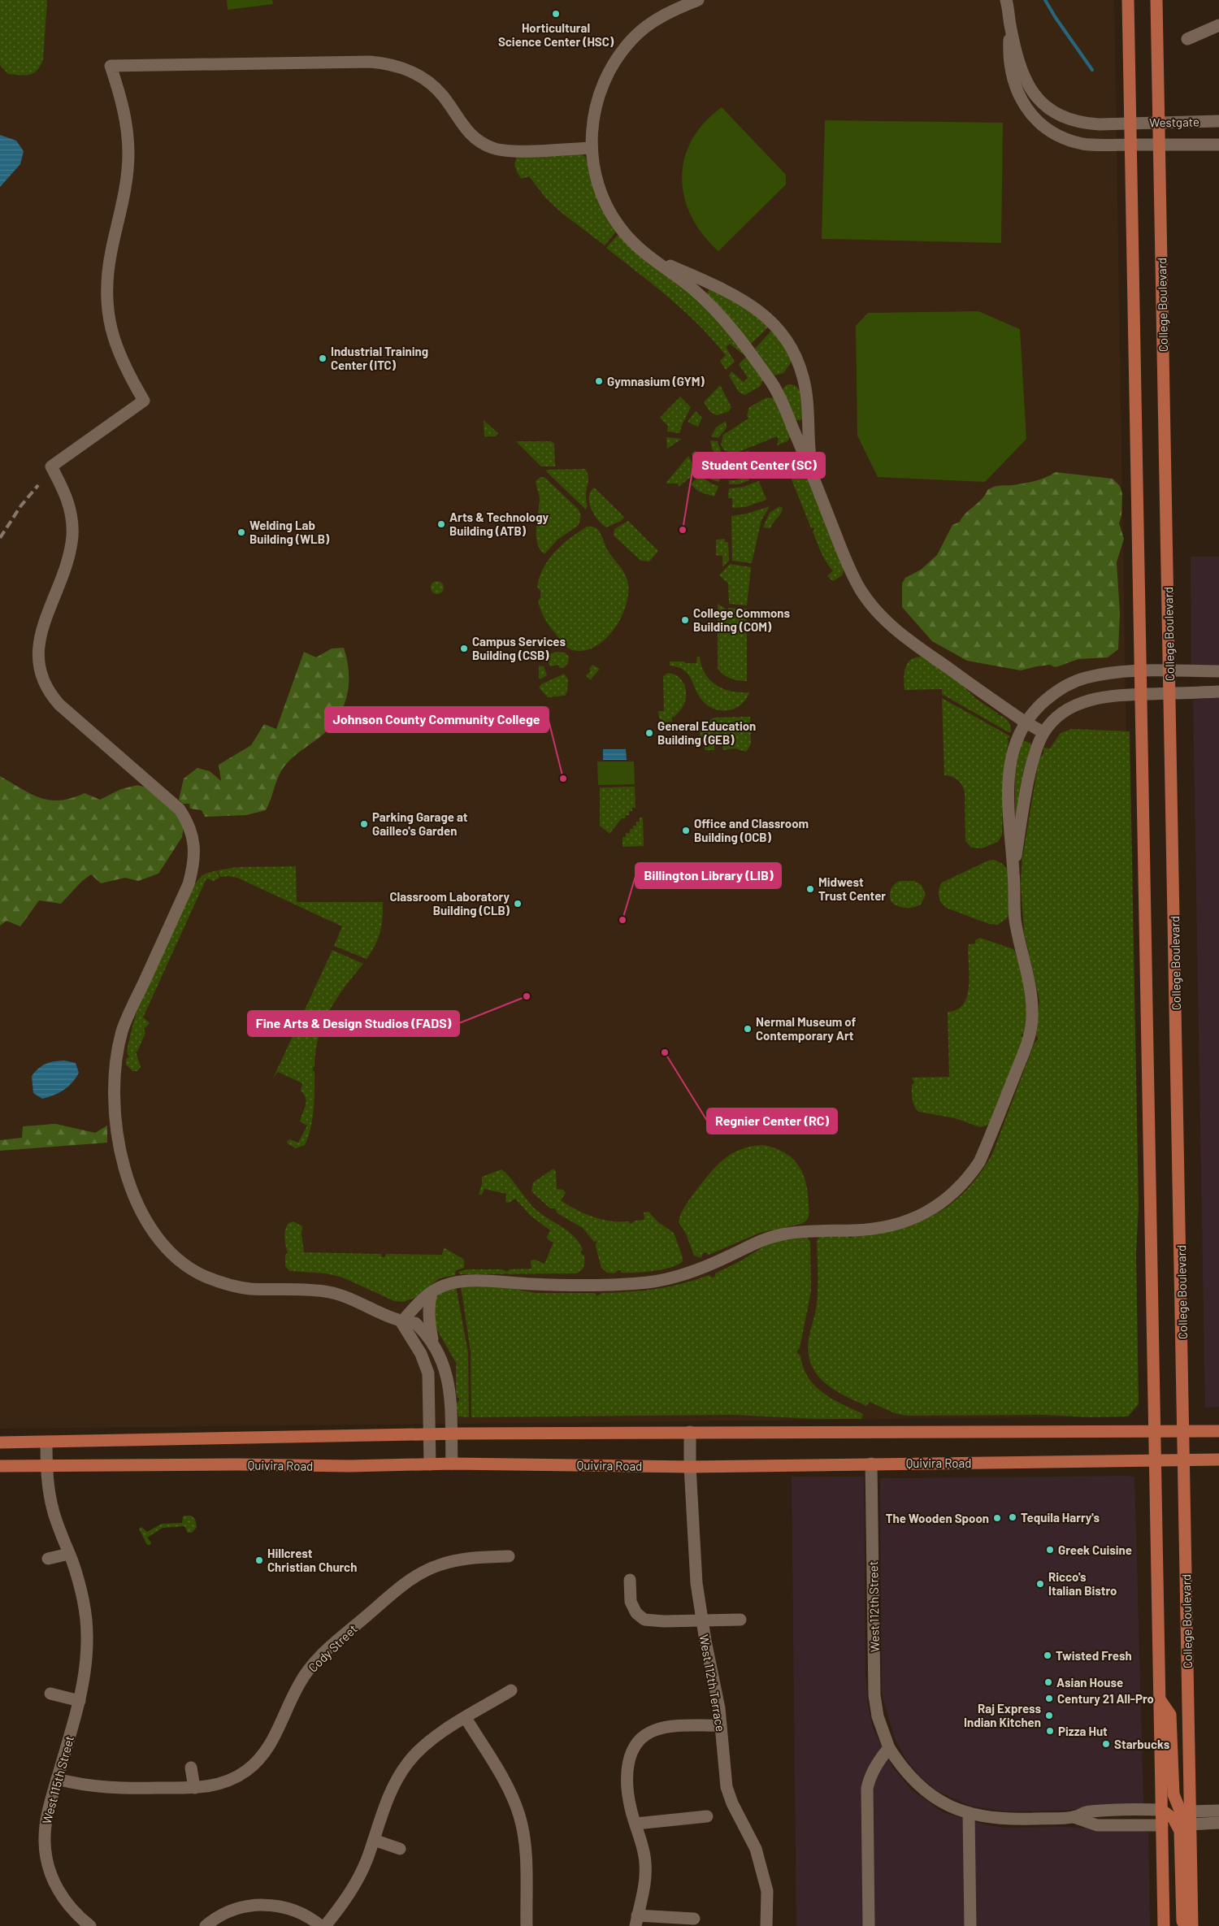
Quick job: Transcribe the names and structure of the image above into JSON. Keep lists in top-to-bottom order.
{
  "streets": {
    "main road": ["College Boulevard", "Quivira Road"],
    "street": [
      "Westgate",
      "West 112th Street",
      "Cody Street",
      "West 112th Terrace",
      "West 115th Street"
    ]
  },
  "crossings": [
    ["Westgate", "College Boulevard"],
    ["College Boulevard", "Quivira Road"],
    ["Quivira Road", "West 112th Street"],
    ["Quivira Road", "West 112th Terrace"],
    ["Quivira Road", "West 115th Street"],
    ["Cody Street", "West 115th Street"]
  ],
  "places": [
    "Horticultural Science Center (HSC)",
    "Industrial Training Center (ITC)",
    "Gymnasium (GYM)",
    "Arts & Technology Building (ATB)",
    "Student Center (SC)",
    "Welding Lab Building (WLB)",
    "College Commons Building (COM)",
    "Campus Services Building (CSB)",
    "General Education Building (GEB)",
    "Johnson County Community College",
    "Parking Garage at Gailleo's Garden",
    "Office and Classroom Building (OCB)",
    "Midwest Trust Center",
    "Classroom Laboratory Building (CLB)",
    "Billington Library (LIB)",
    "Fine Arts & Design Studios (FADS)",
    "Nermal Museum of Contemporary Art",
    "Regnier Center (RC)",
    "Tequila Harry's",
    "The Wooden Spoon",
    "Greek Cuisine",
    "Hillcrest Christian Church",
    "Ricco's Italian Bistro",
    "Twisted Fresh",
    "Asian House",
    "Century 21 All-Pro",
    "Raj Express Indian Kitchen",
    "Pizza Hut",
    "Starbucks"
  ]
}
